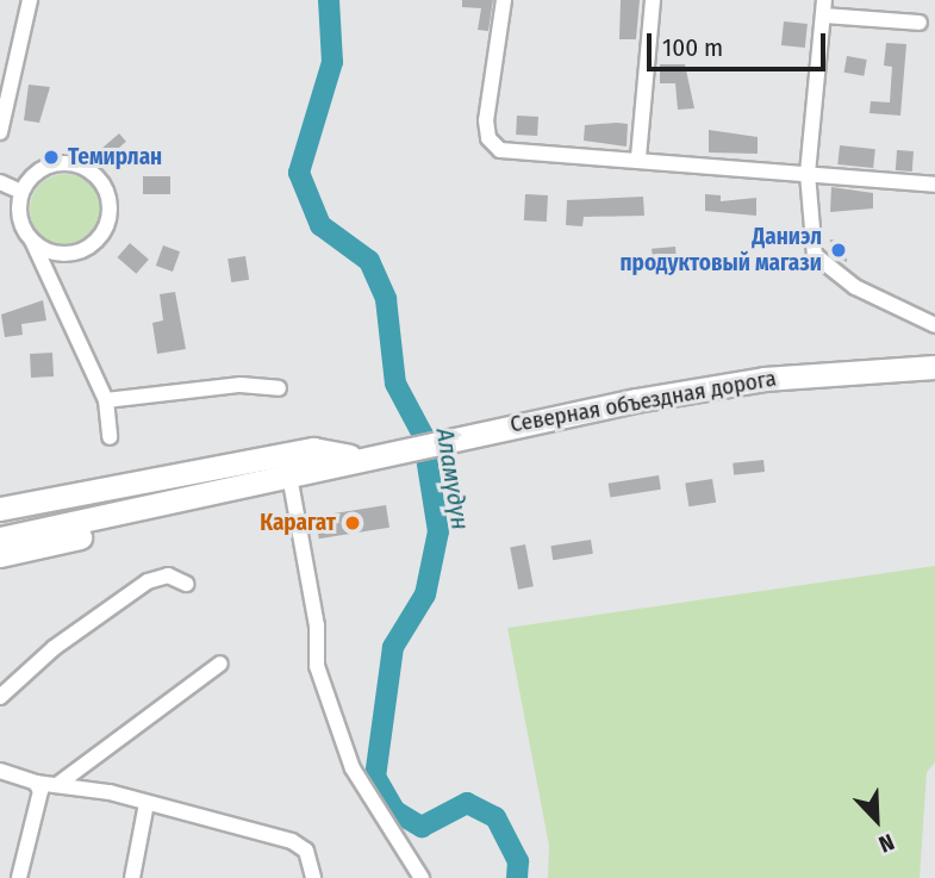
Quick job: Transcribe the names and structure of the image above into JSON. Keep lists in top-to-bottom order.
{
  "streets": {
    "highway": ["Северная объездная дорога"]
  },
  "water": ["Аламүдүн"],
  "places": ["Темирлан", "Даниэл продуктовый магази", "Карагат"],
  "scale_bar": "100 m",
  "north": "bottom right"
}
